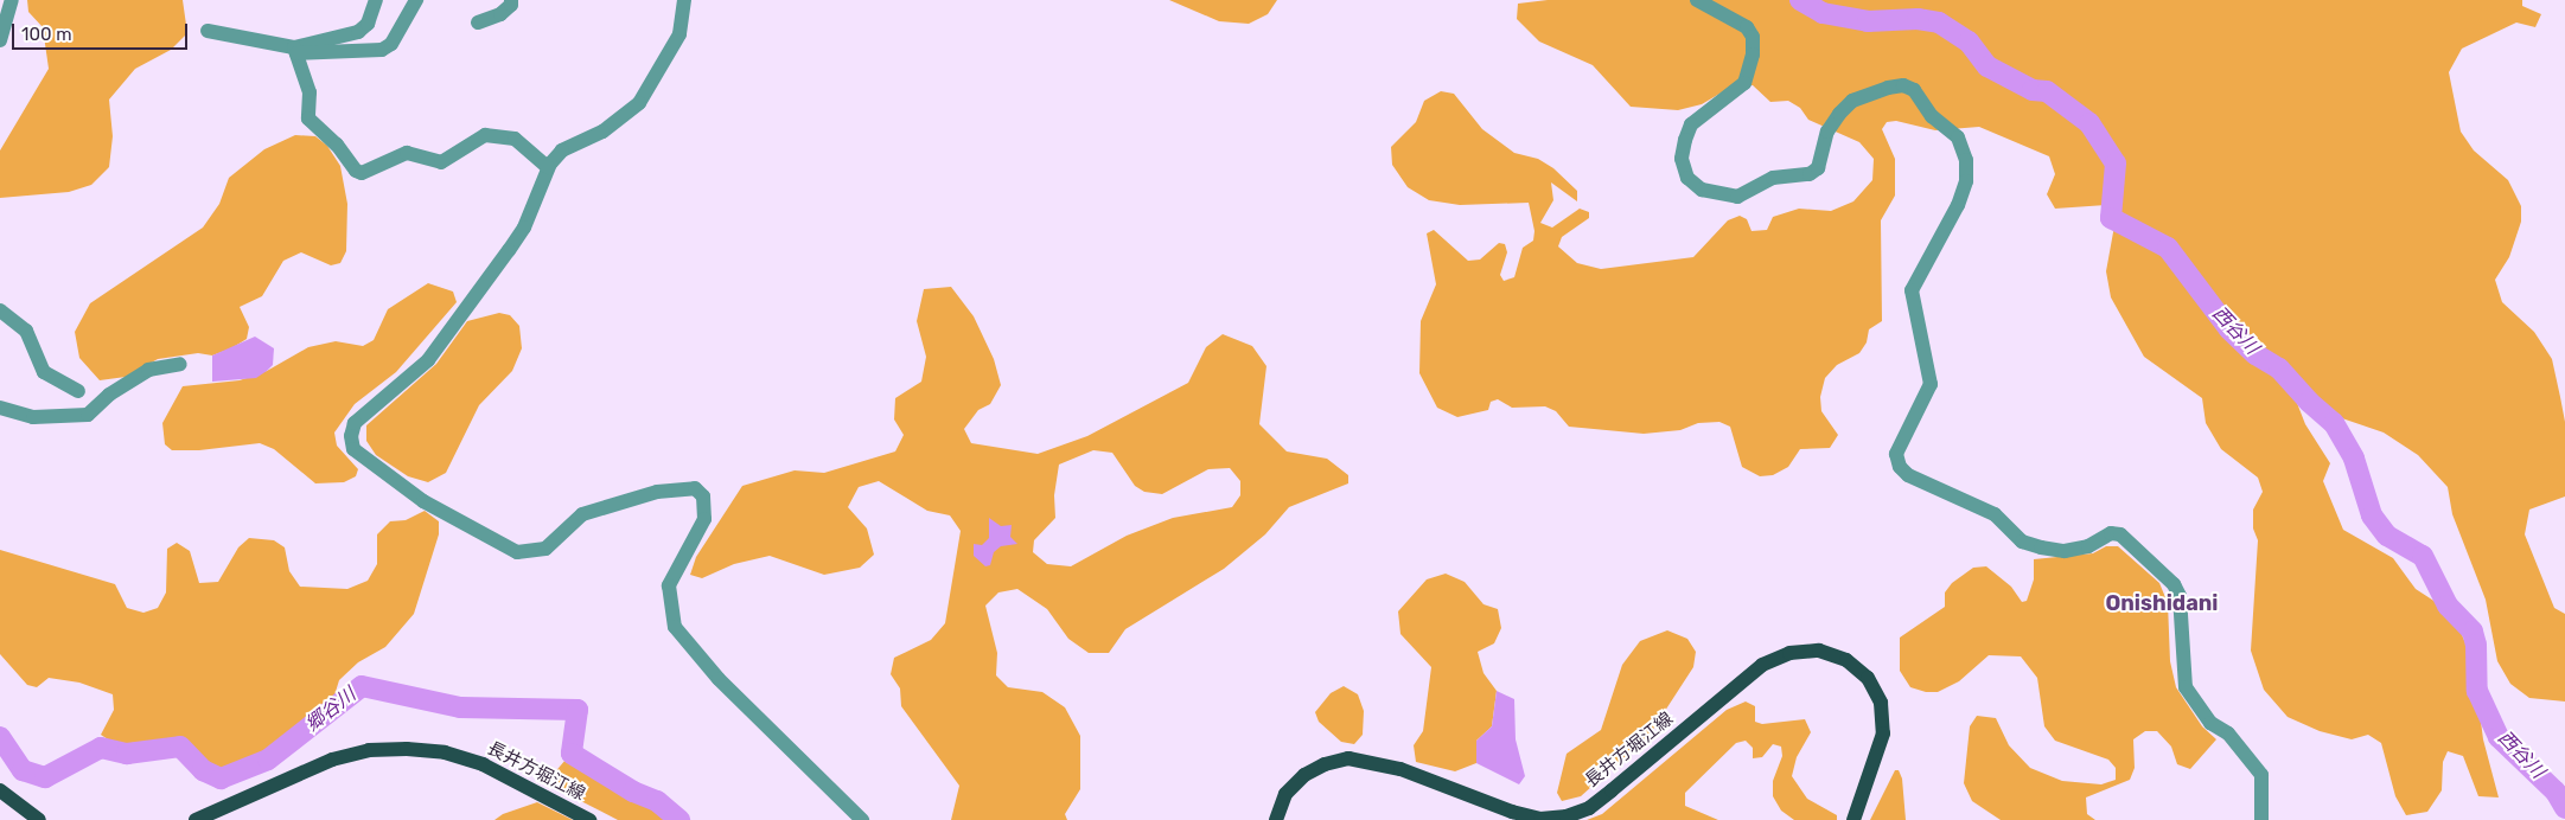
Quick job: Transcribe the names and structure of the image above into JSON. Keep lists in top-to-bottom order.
{
  "streets": {
    "main road": ["長井方堀江線"]
  },
  "districts": ["Onishidani"],
  "water": ["西谷川", "郷谷川"],
  "scale_bar": "100 m"
}
